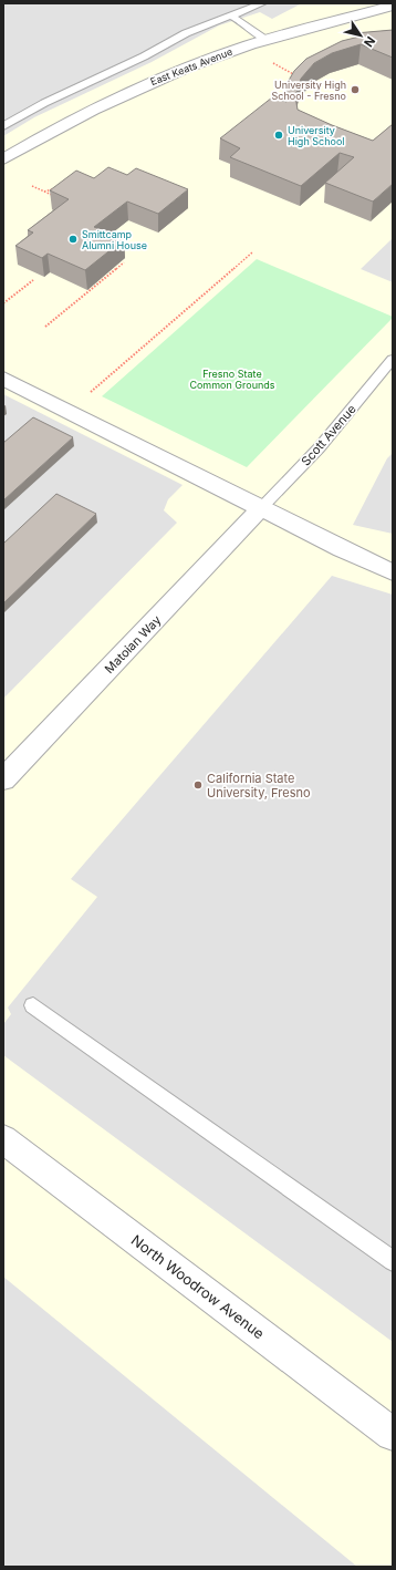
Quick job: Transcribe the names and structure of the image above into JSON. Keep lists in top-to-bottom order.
{
  "streets": {
    "street": ["East Keats Avenue", "Matoian Way", "North Woodrow Avenue"],
    "lane": ["Scott Avenue"]
  },
  "crossings": [
    ["Scott Avenue", "Matoian Way"]
  ],
  "parks": ["Fresno State Common Grounds"],
  "places": [
    "University High School - Fresno",
    "University High School",
    "Smittcamp Alumni House",
    "California State University, Fresno"
  ],
  "north": "bottom right"
}
